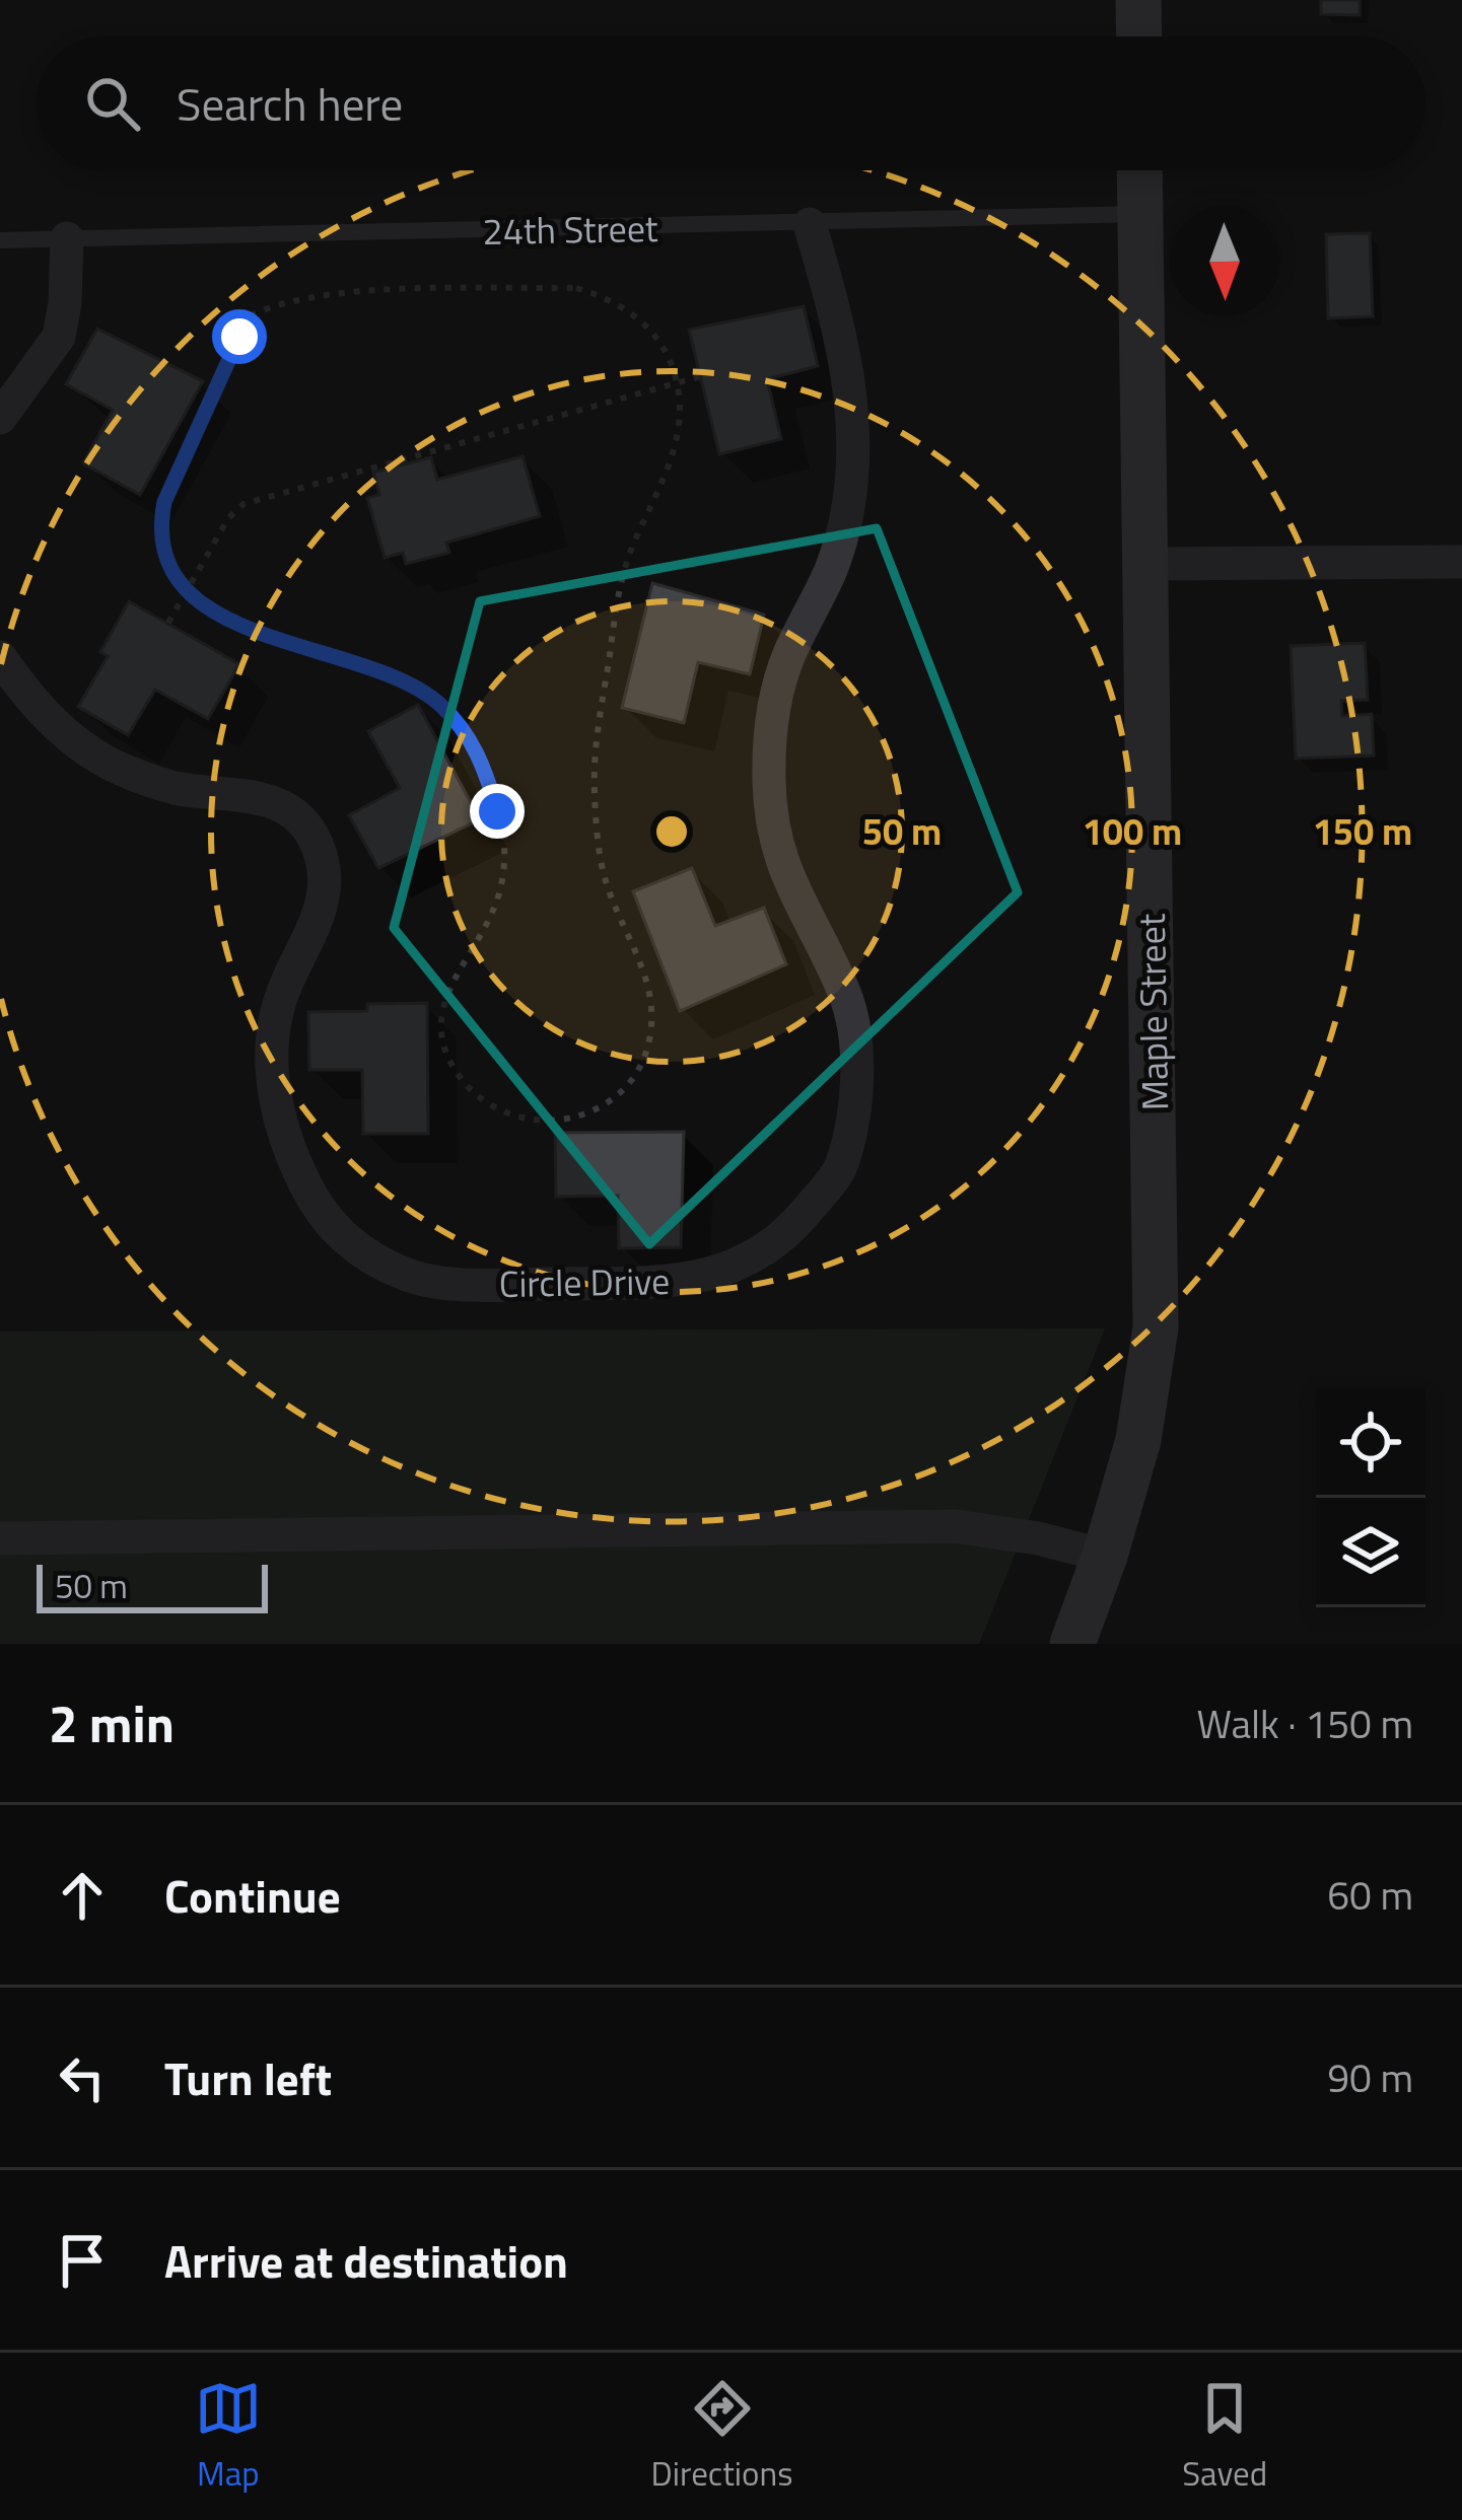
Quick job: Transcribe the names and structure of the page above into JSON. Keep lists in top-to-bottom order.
{
  "streets": {
    "main road": ["Maple Street"],
    "street": ["Circle Drive"],
    "lane": ["24th Street"]
  },
  "crossings": [
    ["24th Street", "Maple Street"],
    ["24th Street", "Circle Drive"]
  ],
  "scale_bar": "50 m",
  "north": "bottom",
  "page": {
    "search": "Search here",
    "scale": "50 m",
    "heading": ["2 min", "Walk · 150 m"],
    "list": [
      ["Continue", "60 m"],
      ["Turn left", "90 m"],
      "Arrive at destination"
    ],
    "nav": ["Map", "Directions", "Saved"]
  },
  "rings": ["50 m", "100 m", "150 m"]
}
